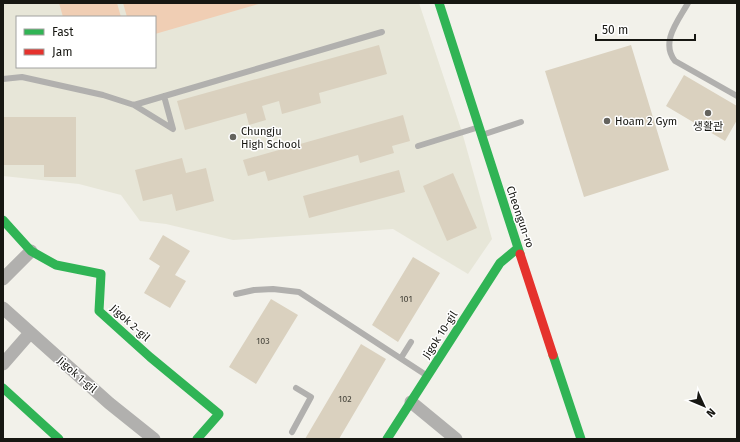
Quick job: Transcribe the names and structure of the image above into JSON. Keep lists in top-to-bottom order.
{
  "streets": {
    "street": [
      "Cheongun-ro",
      "Jigok 2-gil",
      "Jigok 10-gil",
      "Jigok 1-gil"
    ]
  },
  "crossings": [
    ["Cheongun-ro", "Jigok 10-gil"]
  ],
  "places": ["생활관", "Hoam 2 Gym", "Chungju High School"],
  "house_numbers": ["101", "103", "102"],
  "legend": ["Fast", "Jam"],
  "scale_bar": "50 m",
  "north": "bottom right"
}
